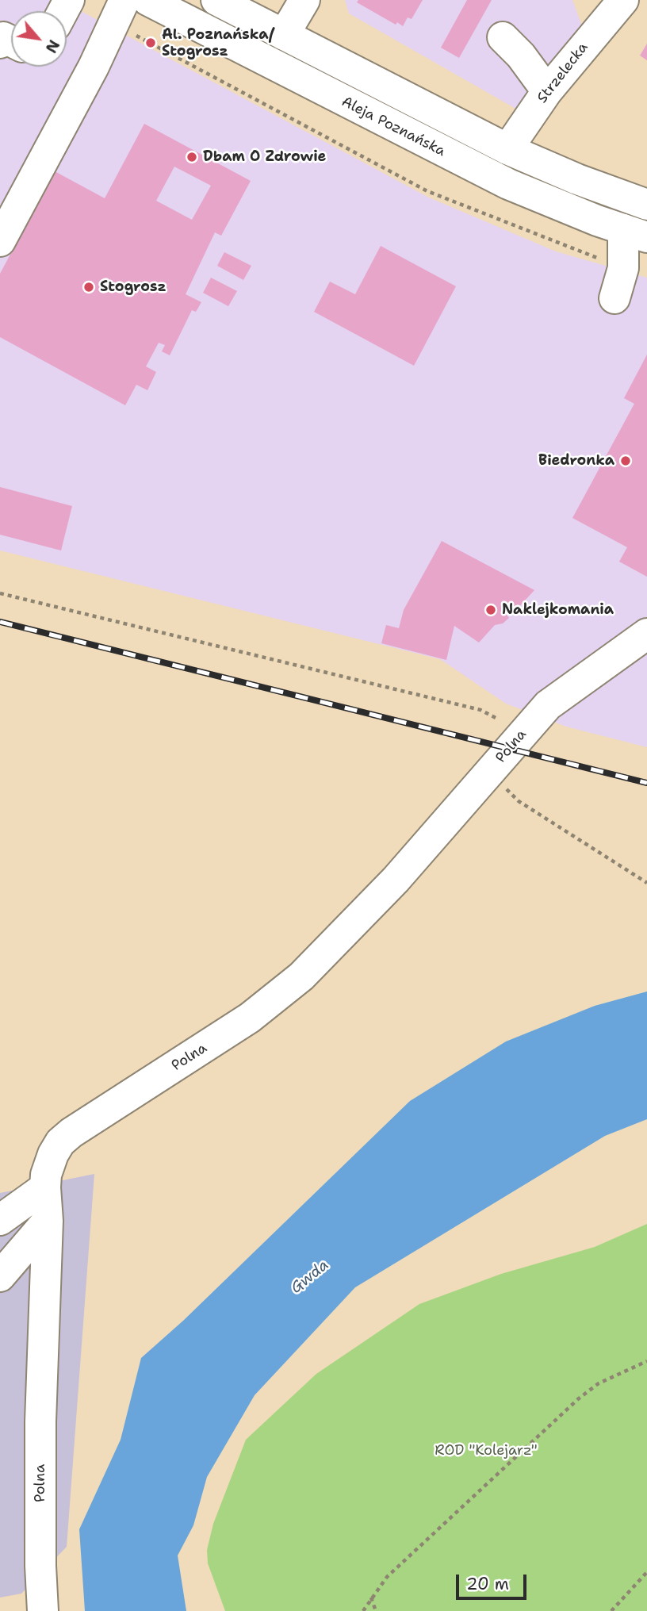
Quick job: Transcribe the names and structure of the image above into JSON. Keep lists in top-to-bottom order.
{
  "streets": {
    "street": ["Strzelecka", "Aleja Poznańska", "Polna"]
  },
  "water": ["Gwda"],
  "parks": ["ROD \"Kolejarz\""],
  "places": [
    "Al. Poznańska/ Stogrosz",
    "Dbam O Zdrowie",
    "Stogrosz",
    "Biedronka",
    "Naklejkomania"
  ],
  "scale_bar": "20 m",
  "north": "bottom right"
}
